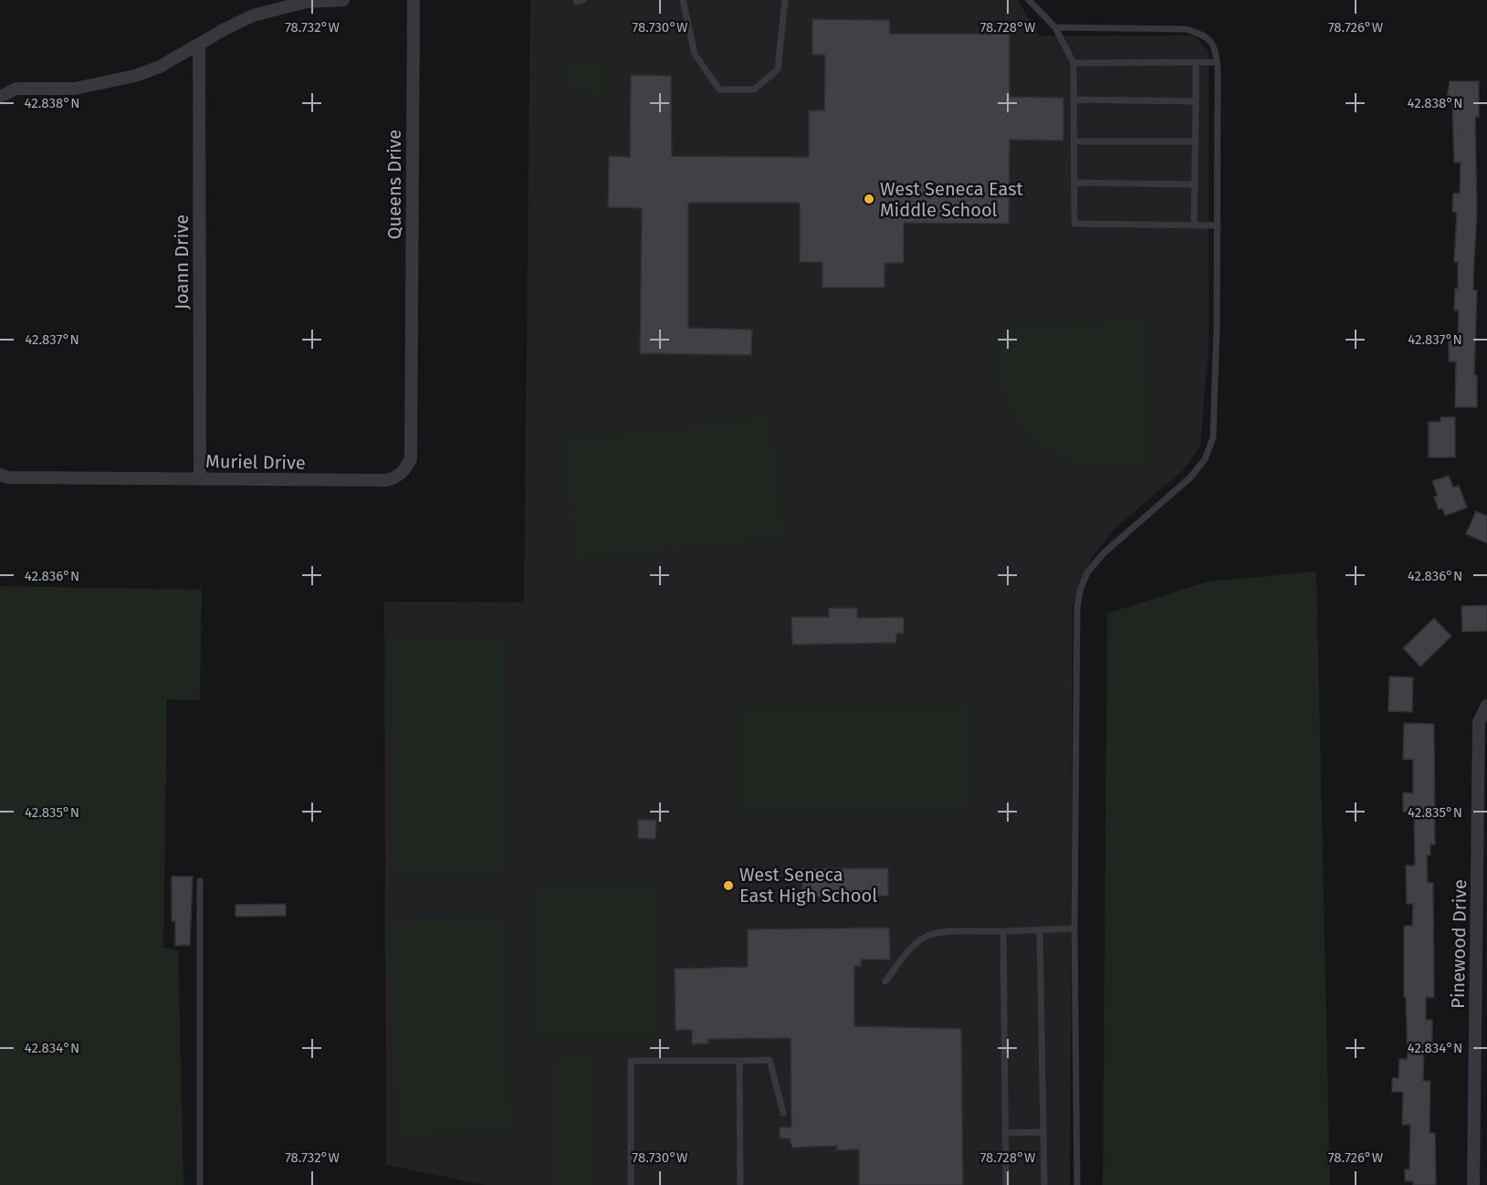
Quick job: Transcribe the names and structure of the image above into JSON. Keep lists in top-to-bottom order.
{
  "streets": {
    "street": [
      "Queens Drive",
      "Joann Drive",
      "Muriel Drive",
      "Pinewood Drive"
    ]
  },
  "crossings": [
    ["Queens Drive", "Muriel Drive"],
    ["Joann Drive", "Muriel Drive"]
  ],
  "places": ["West Seneca East Middle School", "West Seneca East High School"],
  "coordinates": [
    "78.732°W",
    "78.730°W",
    "78.728°W",
    "78.726°W",
    "42.838°N",
    "42.837°N",
    "42.836°N",
    "42.835°N",
    "42.834°N"
  ]
}
